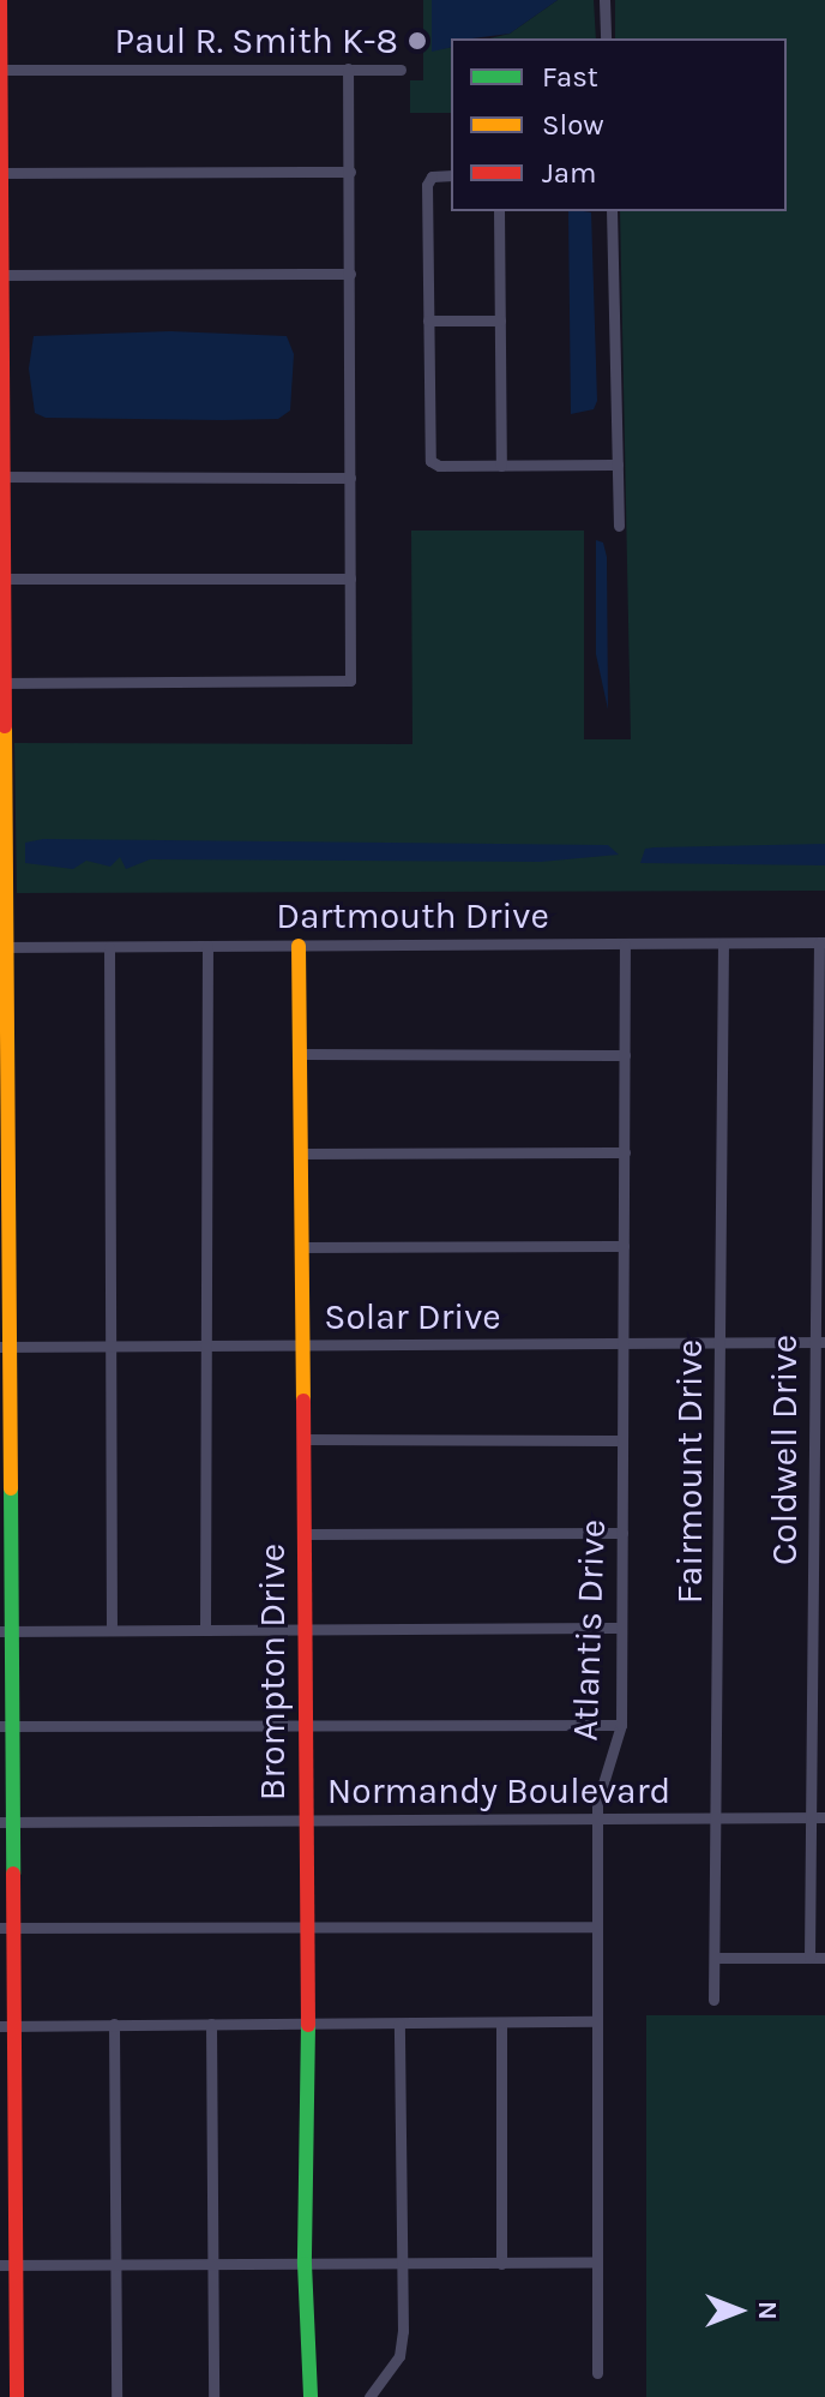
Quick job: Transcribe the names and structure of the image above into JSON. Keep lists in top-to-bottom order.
{
  "streets": {
    "street": [
      "Dartmouth Drive",
      "Solar Drive",
      "Coldwell Drive",
      "Fairmount Drive",
      "Atlantis Drive",
      "Brompton Drive",
      "Normandy Boulevard"
    ]
  },
  "crossings": [
    ["Dartmouth Drive", "Coldwell Drive"],
    ["Dartmouth Drive", "Fairmount Drive"],
    ["Dartmouth Drive", "Atlantis Drive"],
    ["Dartmouth Drive", "Brompton Drive"],
    ["Solar Drive", "Coldwell Drive"],
    ["Solar Drive", "Fairmount Drive"],
    ["Solar Drive", "Atlantis Drive"],
    ["Solar Drive", "Brompton Drive"],
    ["Coldwell Drive", "Normandy Boulevard"],
    ["Fairmount Drive", "Normandy Boulevard"],
    ["Atlantis Drive", "Normandy Boulevard"],
    ["Brompton Drive", "Normandy Boulevard"]
  ],
  "places": ["Paul R. Smith K-8"],
  "legend": ["Fast", "Slow", "Jam"],
  "north": "right"
}
